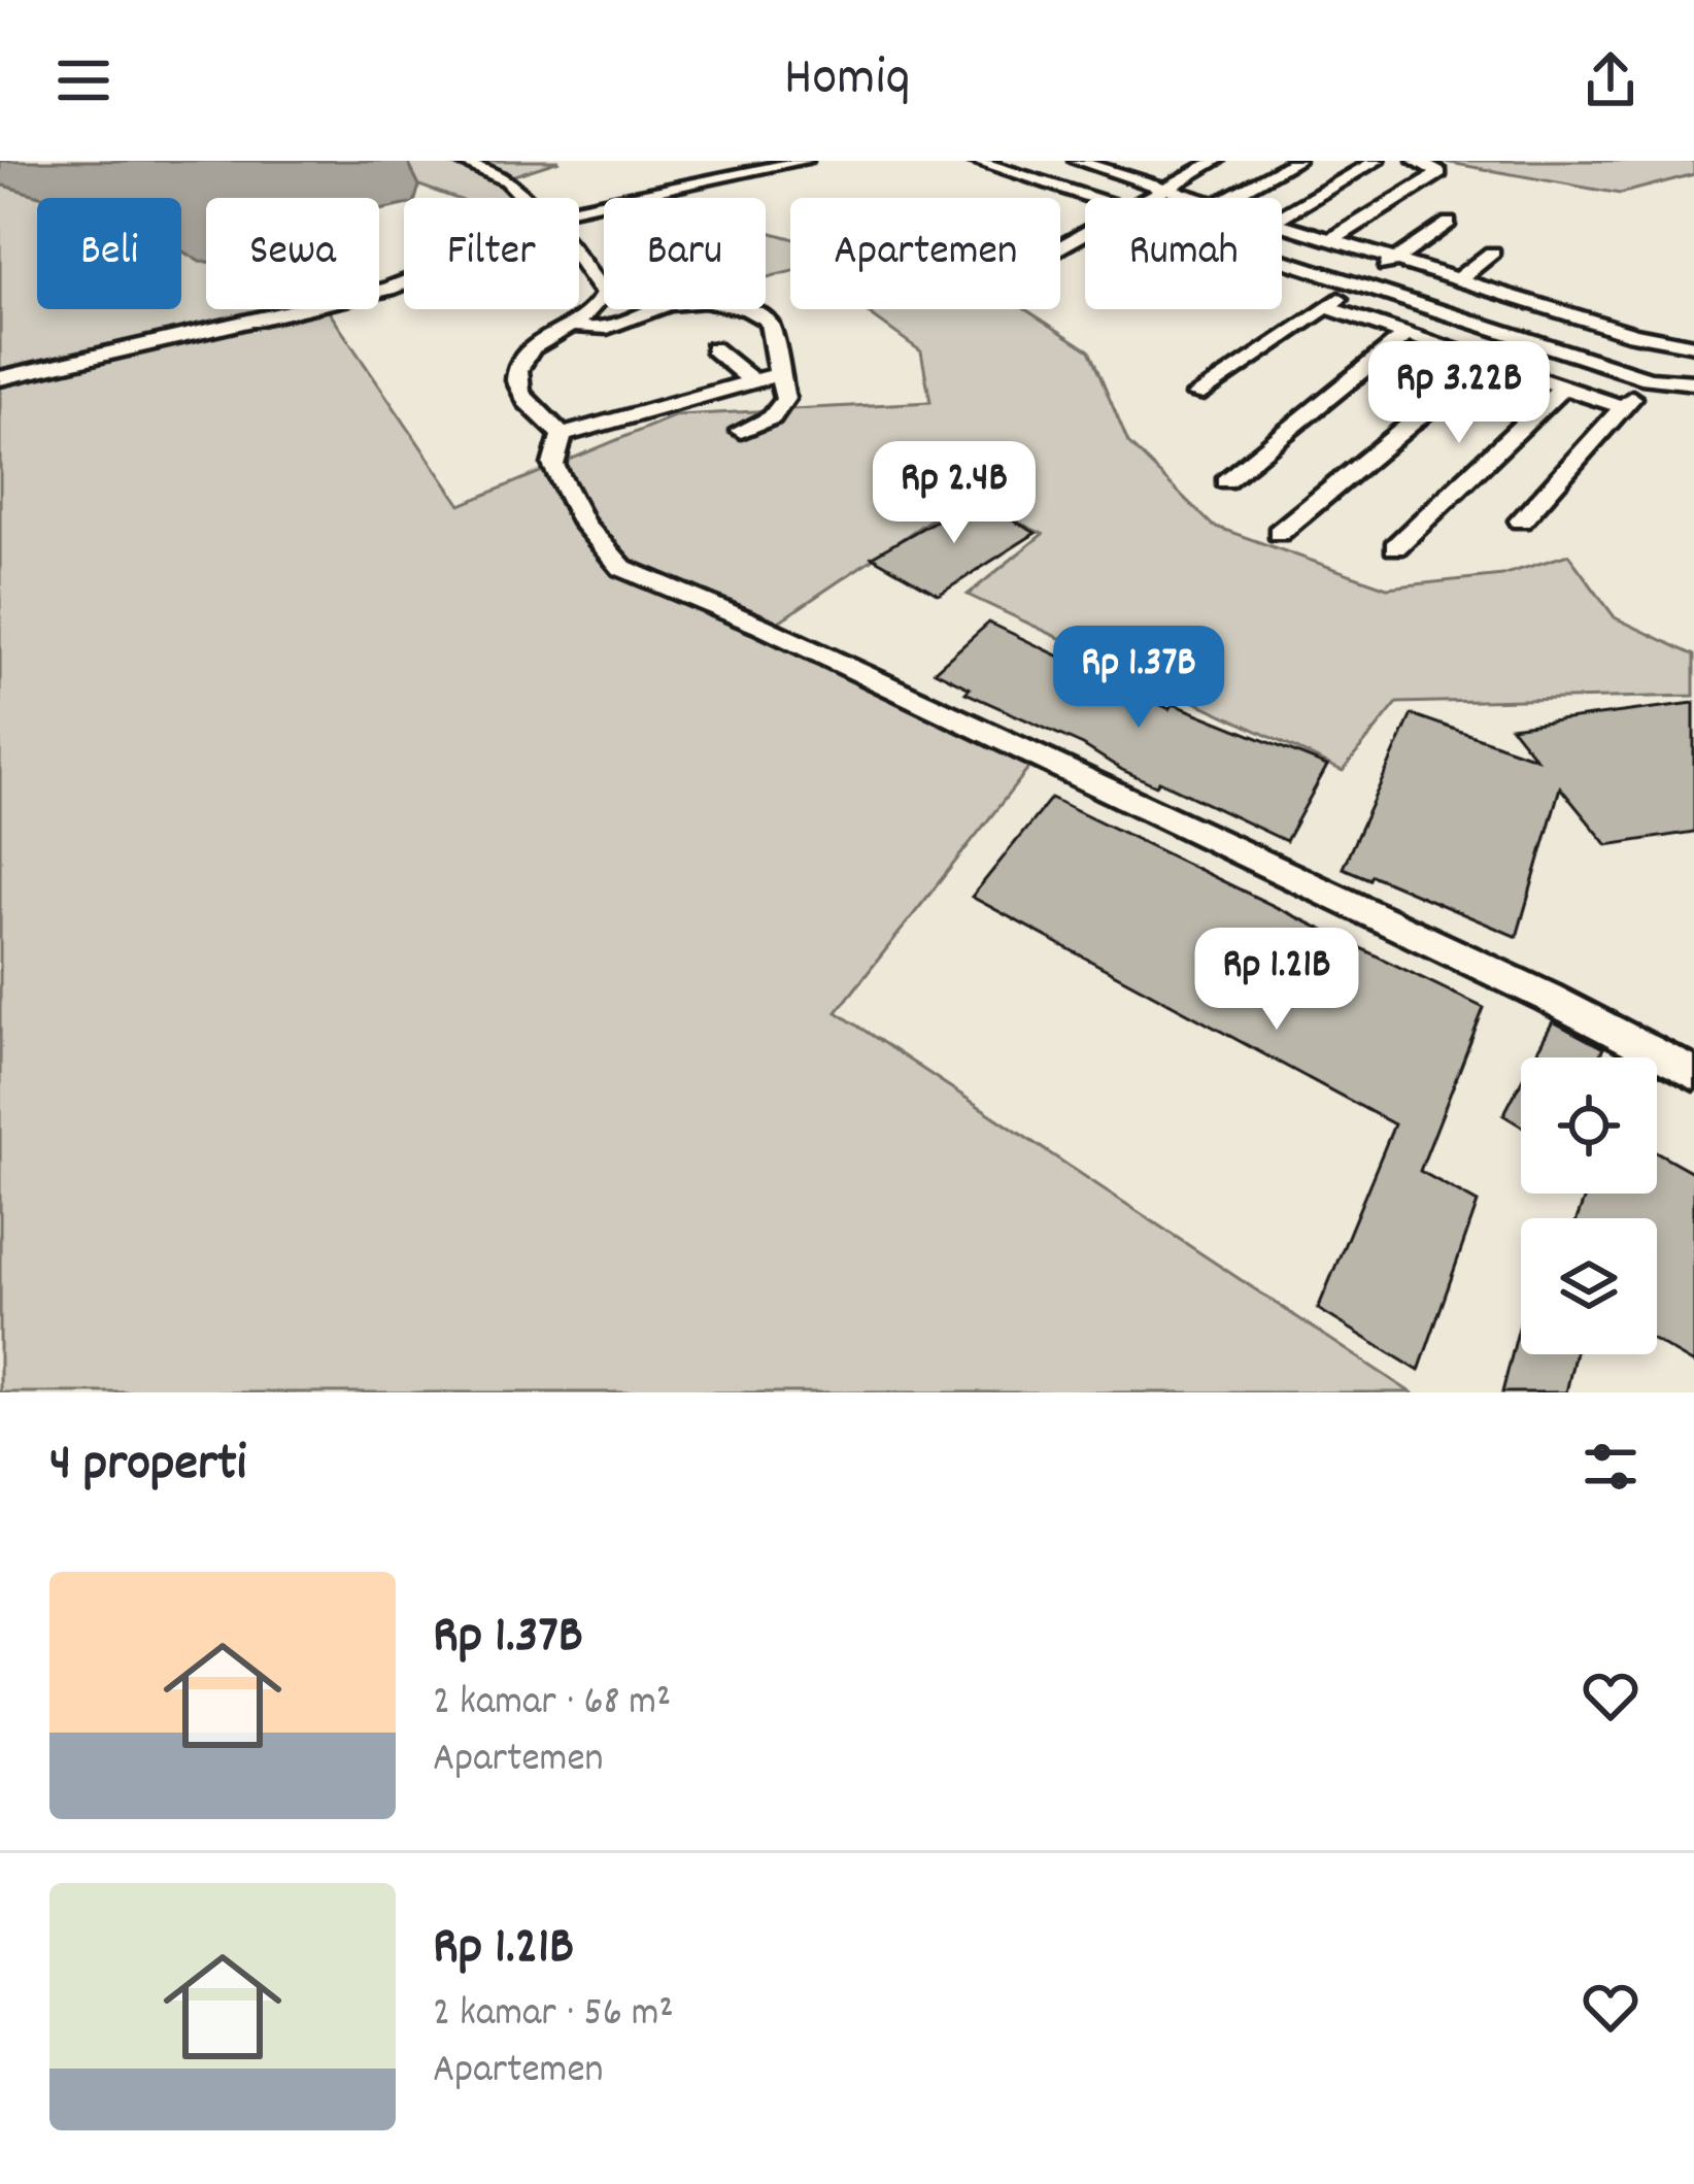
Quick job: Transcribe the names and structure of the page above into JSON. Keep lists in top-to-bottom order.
{
  "page": {
    "header": "Homiq",
    "chip": [
      "Beli",
      "Sewa",
      "Filter",
      "Baru",
      "Apartemen",
      "Rumah"
    ],
    "price": [
      "Rp 3.22B",
      "Rp 2.4B",
      "Rp 1.37B",
      "Rp 1.21B"
    ],
    "heading": "4 properti",
    "list": [
      {
        "name": "Rp 1.37B",
        "note": "2 kamar · 68 m² · Apartemen"
      },
      {
        "name": "Rp 1.21B",
        "note": "2 kamar · 56 m² · Apartemen"
      }
    ]
  }
}
